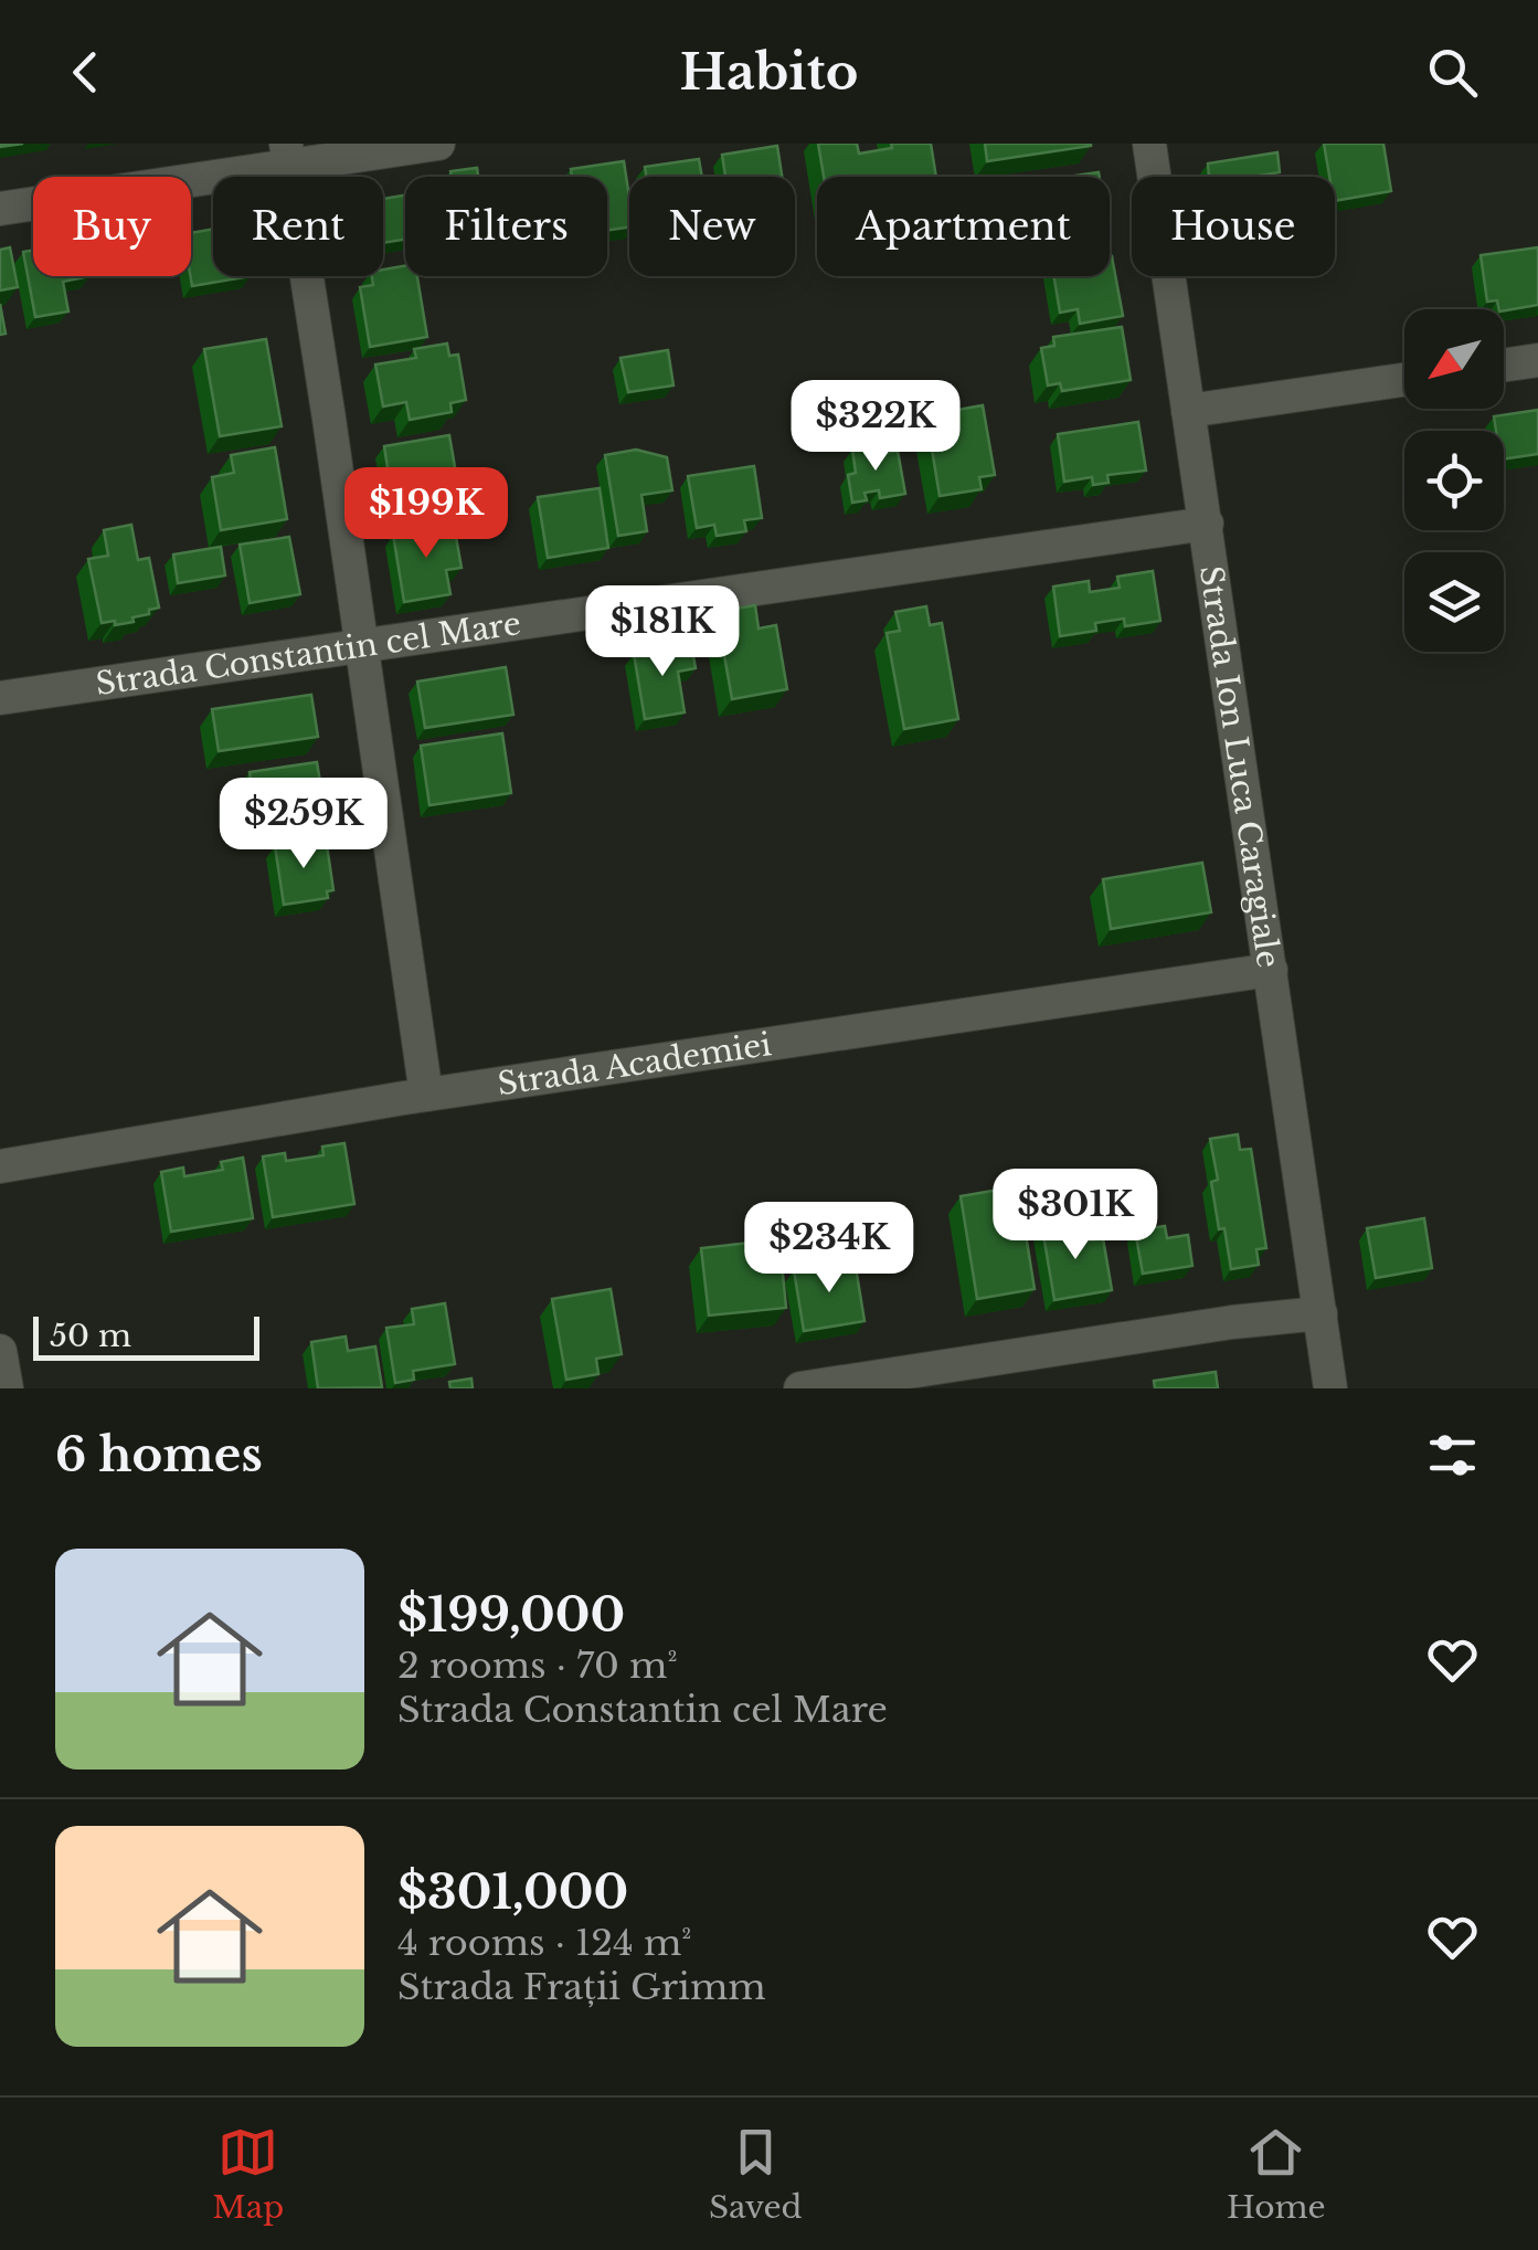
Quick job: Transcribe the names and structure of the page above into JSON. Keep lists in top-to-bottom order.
{
  "streets": {
    "street": ["Strada Constantin cel Mare", "Strada Ion Luca Caragiale", "Strada Academiei"]
  },
  "crossings": [
    ["Strada Constantin cel Mare", "Strada Ion Luca Caragiale"],
    ["Strada Ion Luca Caragiale", "Strada Academiei"]
  ],
  "scale_bar": "50 m",
  "north": "bottom left",
  "page": {
    "header": "Habito",
    "chip": [
      "Buy",
      "Rent",
      "Filters",
      "New",
      "Apartment",
      "House"
    ],
    "price": [
      "$322K",
      "$199K",
      "$181K",
      "$259K",
      "$301K",
      "$234K"
    ],
    "scale": "50 m",
    "heading": "6 homes",
    "list": [
      {
        "name": "$199,000",
        "note": "2 rooms · 70 m² · Strada Constantin cel Mare"
      },
      {
        "name": "$301,000",
        "note": "4 rooms · 124 m² · Strada Frații Grimm"
      }
    ],
    "tabs": ["Map", "Saved", "Home"]
  }
}
